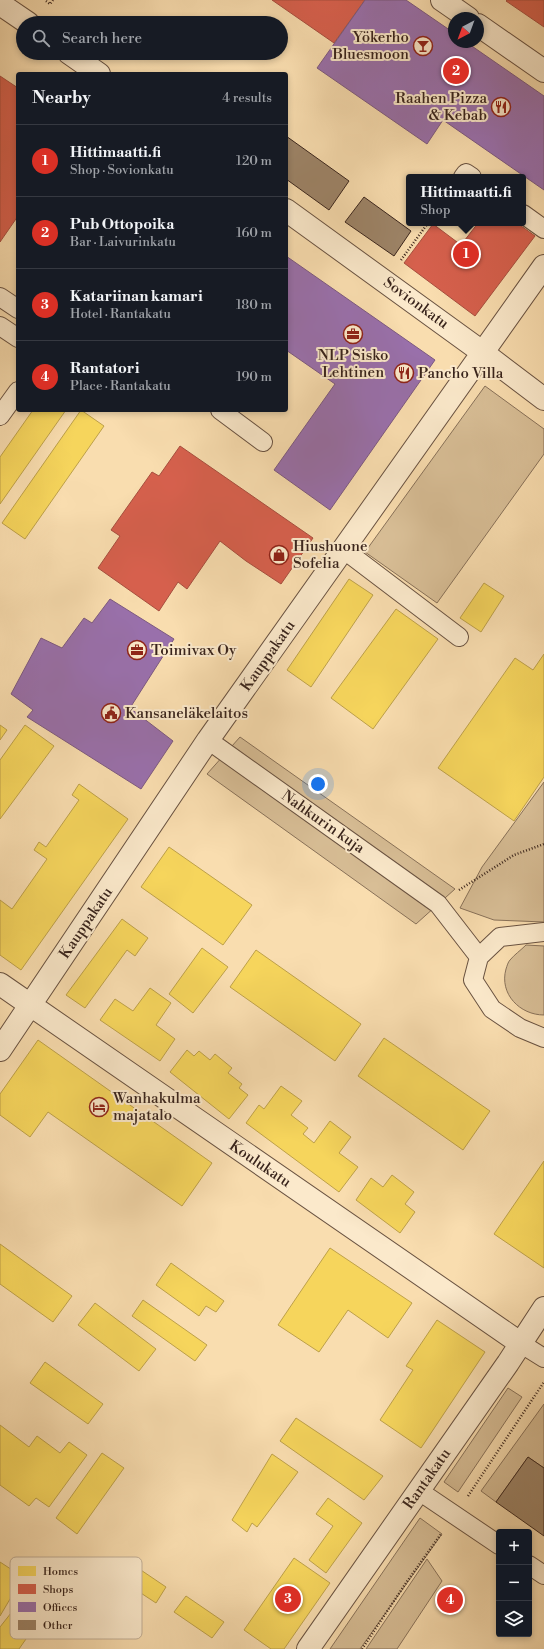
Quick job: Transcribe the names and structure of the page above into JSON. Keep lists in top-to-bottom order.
{
  "streets": {
    "street": [
      "Sovionkatu",
      "Kauppakatu",
      "Koulukatu",
      "Rantakatu"
    ],
    "lane": ["Nahkurin kuja"]
  },
  "crossings": [
    ["Sovionkatu", "Kauppakatu"],
    ["Kauppakatu", "Nahkurin kuja"],
    ["Kauppakatu", "Koulukatu"],
    ["Koulukatu", "Rantakatu"]
  ],
  "places": {
    "bar": ["Yökerho Bluesmoon"],
    "restaurant": ["Raahen Pizza & Kebab", "Pancho Villa"],
    "office": ["NLP Sisko Lehtinen", "Toimivax Oy"],
    "shop": ["Hiushuone Sofelia"],
    "public building": ["Kansaneläkelaitos"],
    "hotel": ["Wanhakulma majatalo"]
  },
  "legend": [
    "Homes",
    "Shops",
    "Offices",
    "Other"
  ],
  "north": "bottom left",
  "page": {
    "search": "Search here",
    "pins": [
      "2",
      "1",
      "3",
      "4"
    ],
    "heading": ["Nearby", "4 results"],
    "list": [
      {
        "mark": "1",
        "name": "Hittimaatti.fi",
        "note": "Shop · Sovionkatu",
        "value": "120 m"
      },
      {
        "mark": "2",
        "name": "Pub Ottopoika",
        "note": "Bar · Laivurinkatu",
        "value": "160 m"
      },
      {
        "mark": "3",
        "name": "Katariinan kamari",
        "note": "Hotel · Rantakatu",
        "value": "180 m"
      },
      {
        "mark": "4",
        "name": "Rantatori",
        "note": "Place · Rantakatu",
        "value": "190 m"
      }
    ],
    "popup": ["Hittimaatti.fi", "Shop"],
    "map_buttons": ["+", "−"]
  }
}
